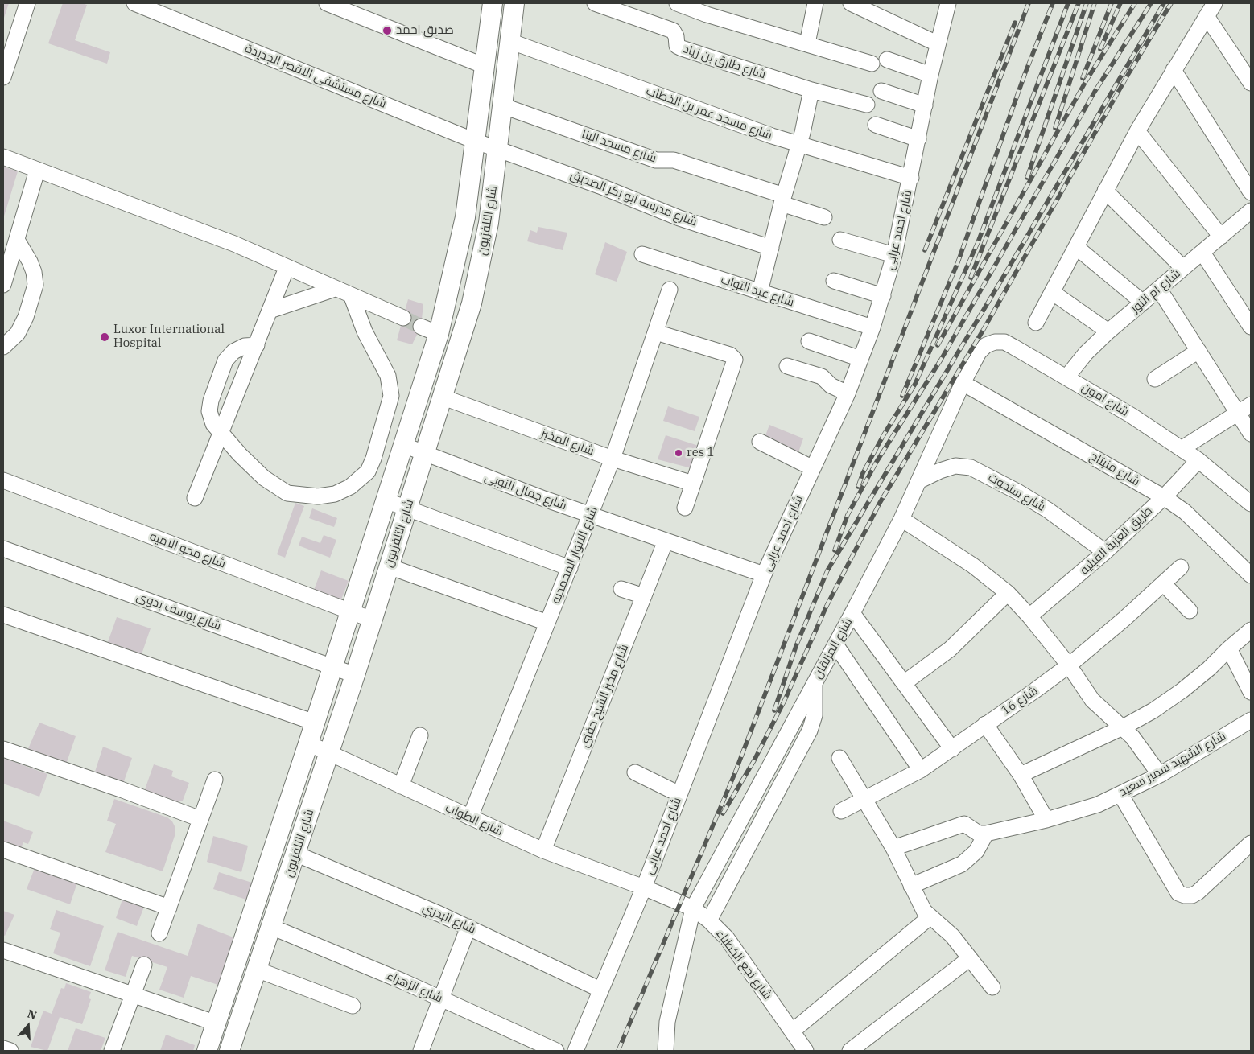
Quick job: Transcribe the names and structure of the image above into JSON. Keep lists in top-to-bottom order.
{
  "streets": {
    "main road": ["شارع التلفزيون"],
    "street": [
      "شارع طارق بن زياد",
      "شارع مستشفى الاقصر الجديدة",
      "شارع مسجد عمر بن الخطاب",
      "شارع مسجد البنا",
      "شارع مدرسه ابو بكر الصديق",
      "شارع احمد عرابى",
      "شارع عبد التواب",
      "شارع ام النور",
      "شارع امون",
      "شارع المخبز",
      "شارع منبتاح",
      "شارع جمال النوبى",
      "شارع سنحوت",
      "طريق العزبة القبليه",
      "شارع محو الاميه",
      "شارع الانوار المحمديه",
      "شارع يوسف بدوى",
      "شارع المزلقان",
      "شارع مخبز الشيخ حفنى",
      "شارع 16",
      "شارع الشهيد سمير سعيد",
      "شارع الطواب",
      "شارع البدري",
      "شارع نجع الخطباء",
      "شارع الزهراء"
    ]
  },
  "crossings": [
    ["شارع مستشفى الاقصر الجديدة", "شارع مدرسه ابو بكر الصديق"],
    ["شارع مستشفى الاقصر الجديدة", "شارع التلفزيون"],
    ["شارع مسجد عمر بن الخطاب", "شارع التلفزيون"],
    ["شارع مسجد عمر بن الخطاب", "شارع احمد عرابى"],
    ["شارع مسجد البنا", "شارع التلفزيون"],
    ["شارع مدرسه ابو بكر الصديق", "شارع التلفزيون"],
    ["شارع التلفزيون", "شارع المخبز"],
    ["شارع التلفزيون", "شارع جمال النوبى"],
    ["شارع التلفزيون", "شارع محو الاميه"],
    ["شارع التلفزيون", "شارع يوسف بدوى"],
    ["شارع التلفزيون", "شارع الطواب"],
    ["شارع التلفزيون", "شارع البدري"],
    ["شارع التلفزيون", "شارع الزهراء"],
    ["شارع احمد عرابى", "شارع عبد التواب"],
    ["شارع احمد عرابى", "شارع جمال النوبى"],
    ["شارع احمد عرابى", "شارع الطواب"],
    ["شارع احمد عرابى", "شارع البدري"],
    ["شارع احمد عرابى", "شارع نجع الخطباء"],
    ["شارع ام النور", "شارع امون"],
    ["شارع امون", "شارع منبتاح"],
    ["شارع امون", "طريق العزبة القبليه"],
    ["شارع امون", "شارع المزلقان"],
    ["شارع المخبز", "شارع الانوار المحمديه"],
    ["شارع منبتاح", "طريق العزبة القبليه"],
    ["شارع منبتاح", "شارع المزلقان"],
    ["شارع جمال النوبى", "شارع الانوار المحمديه"],
    ["شارع جمال النوبى", "شارع مخبز الشيخ حفنى"],
    ["شارع سنحوت", "طريق العزبة القبليه"],
    ["شارع سنحوت", "شارع المزلقان"],
    ["شارع الانوار المحمديه", "شارع الطواب"],
    ["شارع المزلقان", "شارع نجع الخطباء"],
    ["شارع مخبز الشيخ حفنى", "شارع الطواب"],
    ["شارع الطواب", "شارع نجع الخطباء"]
  ],
  "places": ["صديق احمد", "Luxor International Hospital", "res 1"],
  "north": "top"
}
